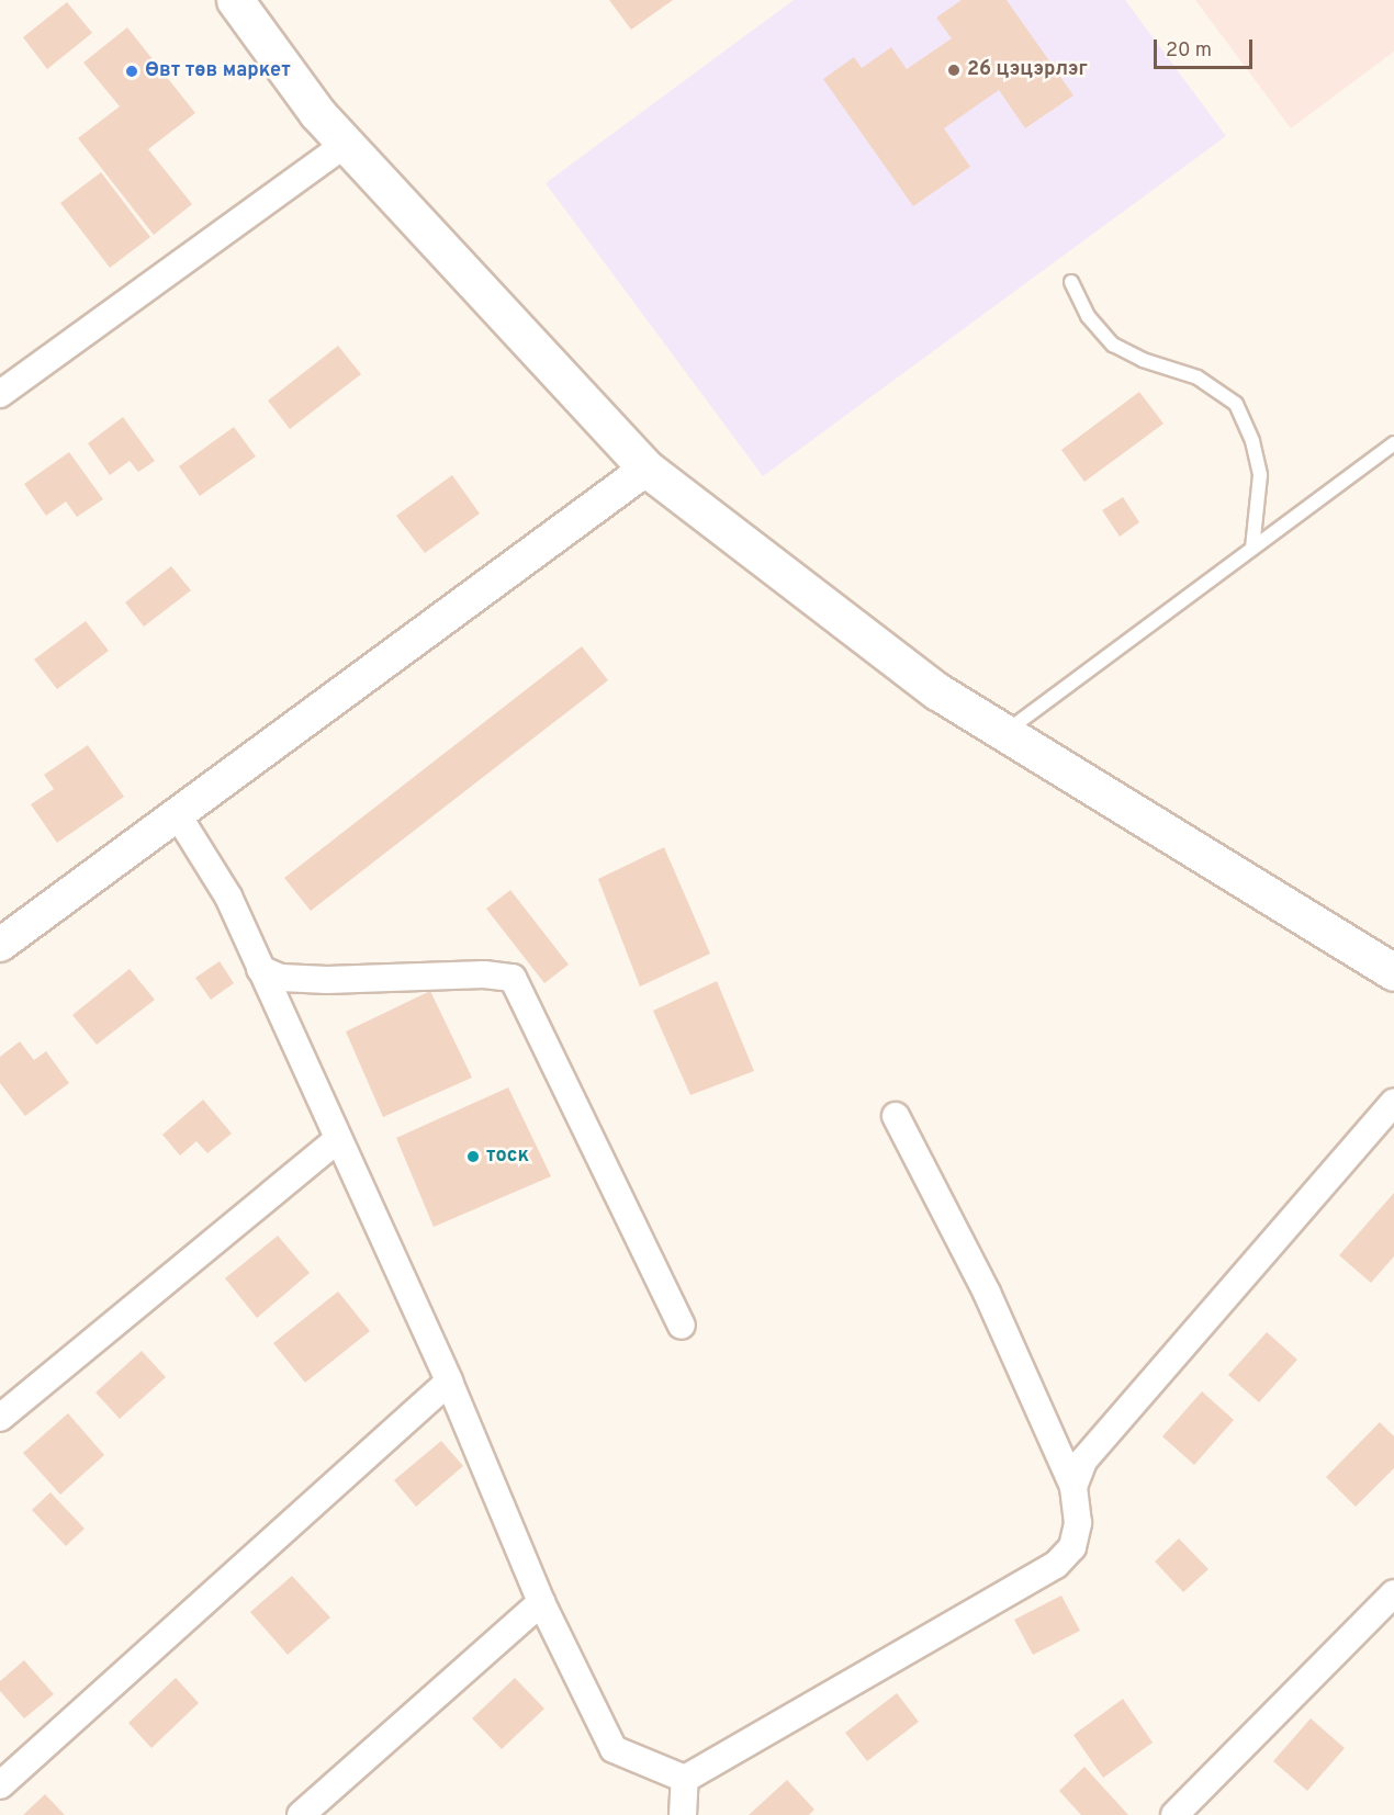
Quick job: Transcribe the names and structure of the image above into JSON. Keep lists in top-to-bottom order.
{
  "places": ["26 цэцэрлэг", "Өвт төв маркет", "тоск"],
  "scale_bar": "20 m"
}
